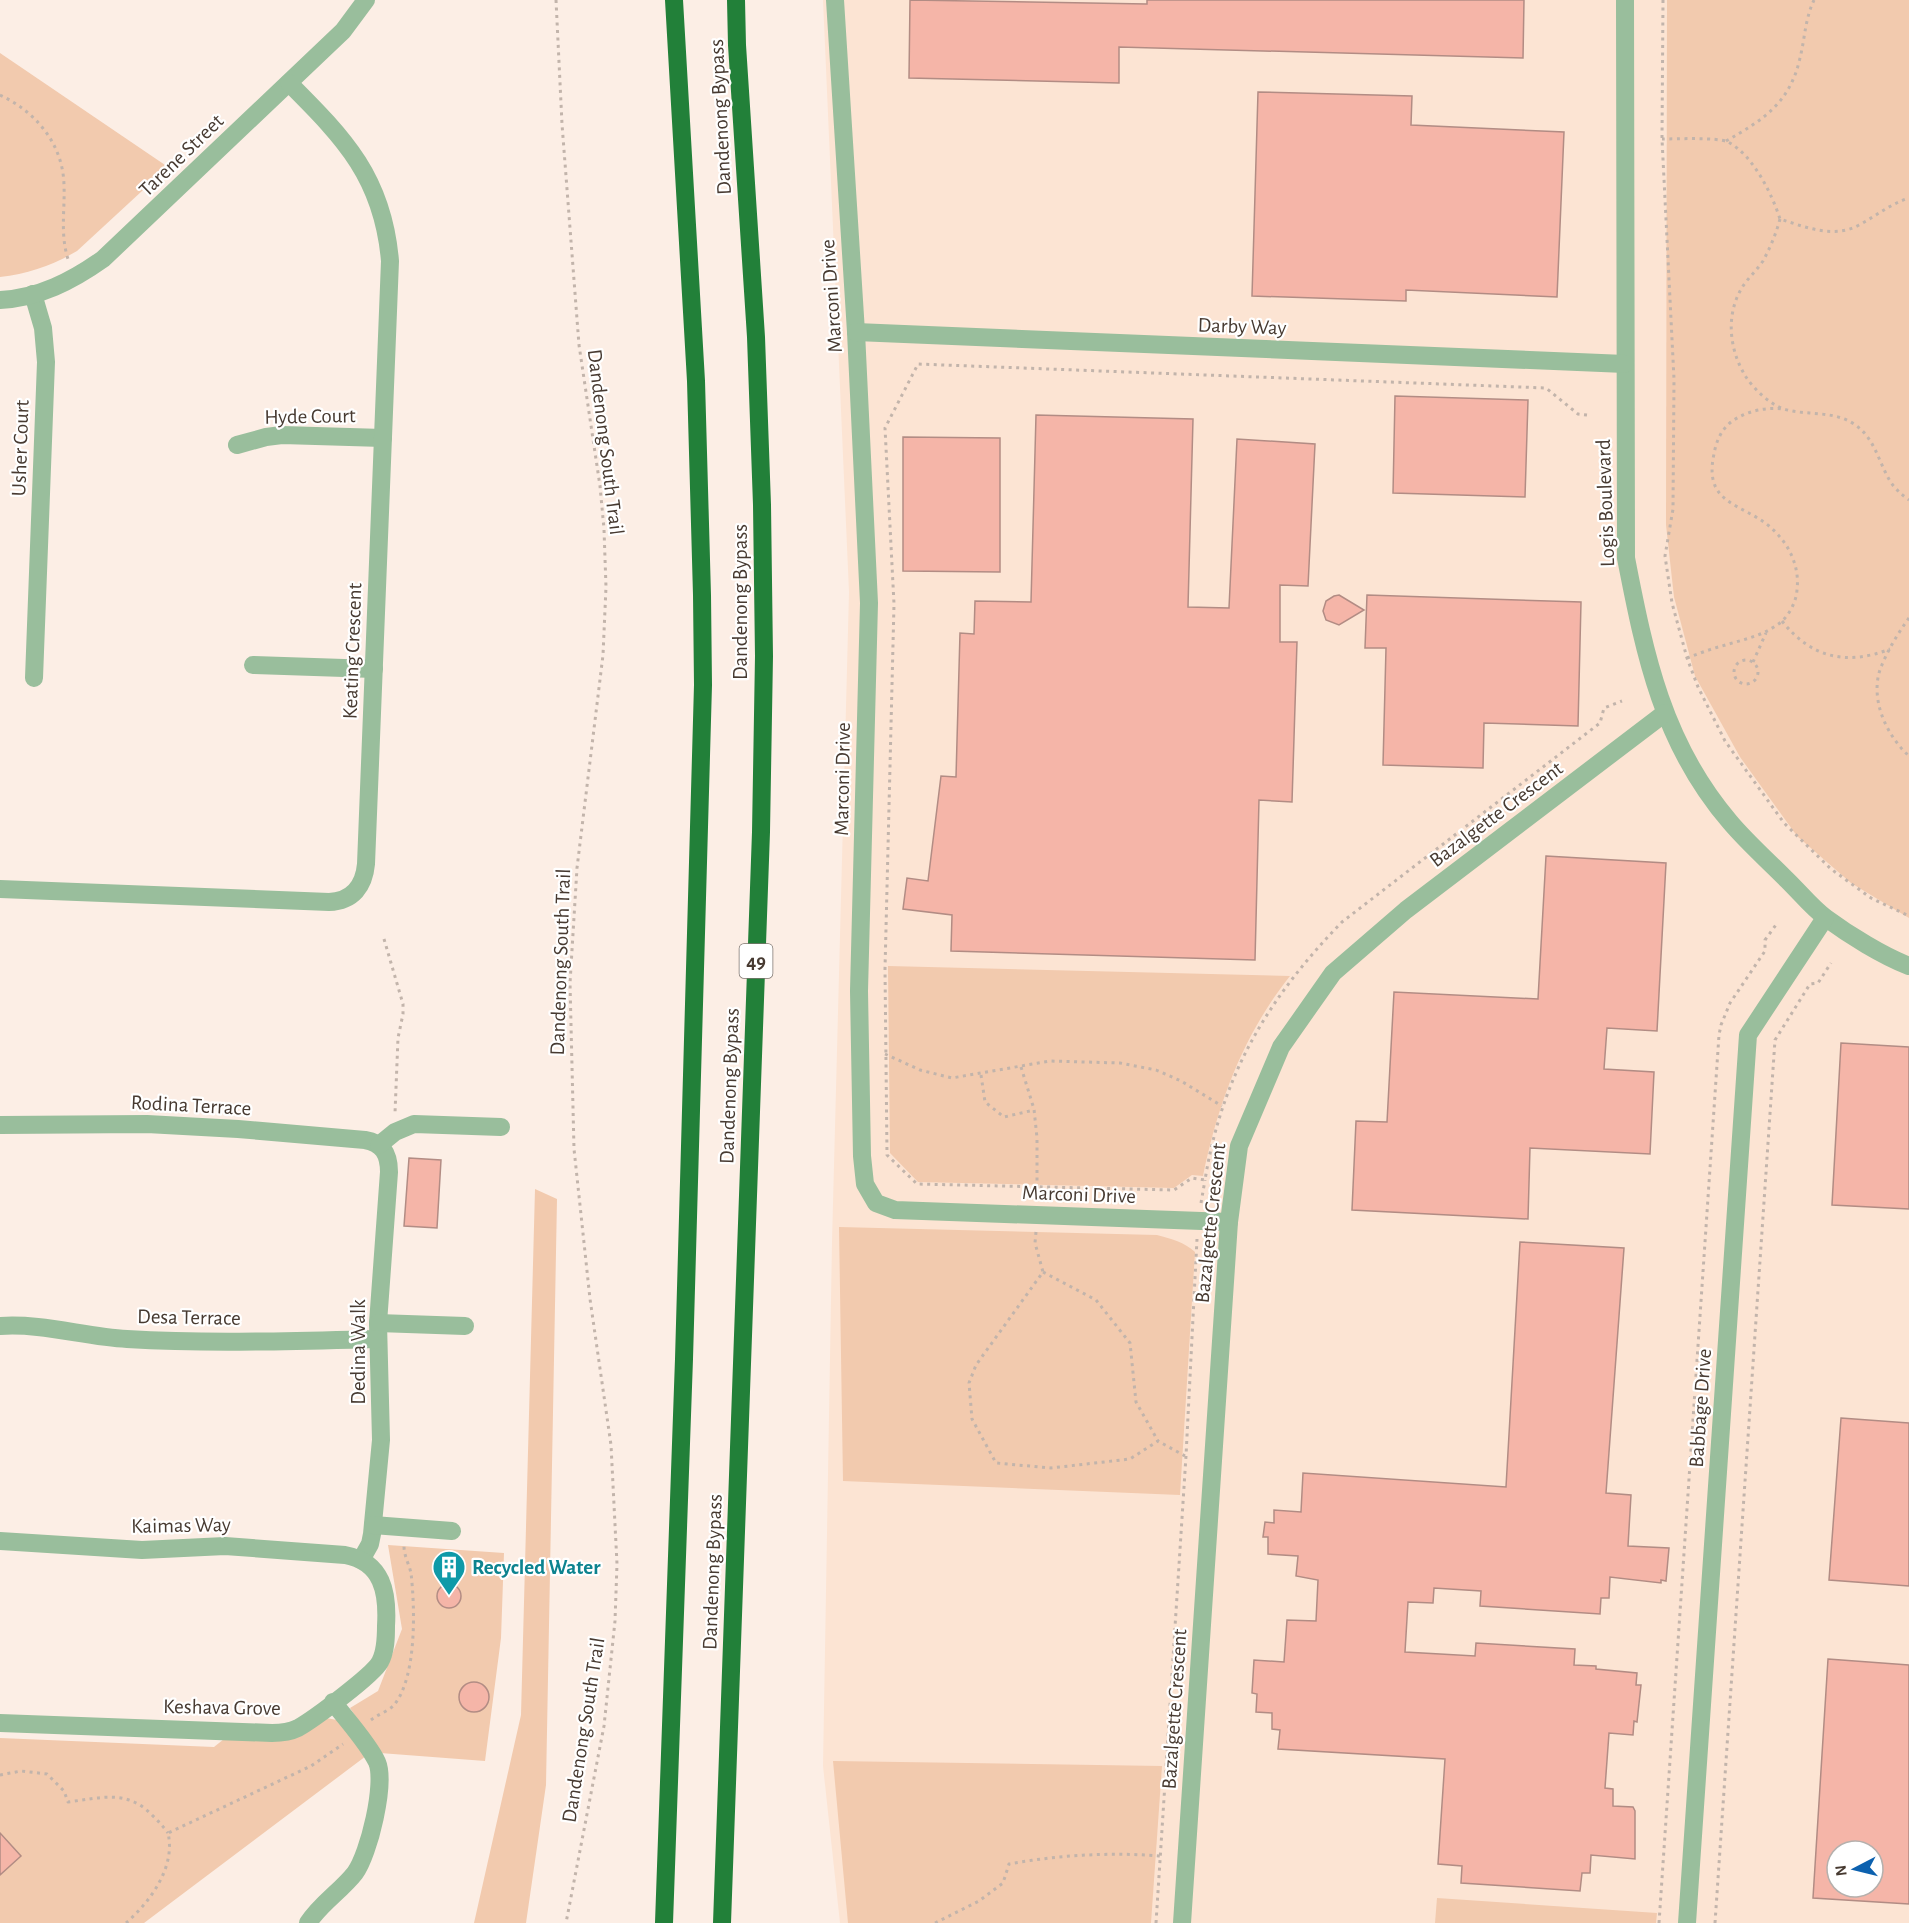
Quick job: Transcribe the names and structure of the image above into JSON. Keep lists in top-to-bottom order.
{
  "streets": {
    "highway": ["Dandenong Bypass", "49"],
    "street": [
      "Tarene Street",
      "Marconi Drive",
      "Darby Way",
      "Hyde Court",
      "Usher Court",
      "Logis Boulevard",
      "Keating Crescent",
      "Bazalgette Crescent",
      "Rodina Terrace",
      "Desa Terrace",
      "Dedina Walk",
      "Babbage Drive",
      "Kaimas Way",
      "Keshava Grove"
    ],
    "path": ["Dandenong South Trail"]
  },
  "crossings": [
    ["Tarene Street", "Usher Court"],
    ["Tarene Street", "Keating Crescent"],
    ["Marconi Drive", "Darby Way"],
    ["Marconi Drive", "Bazalgette Crescent"],
    ["Darby Way", "Logis Boulevard"],
    ["Hyde Court", "Keating Crescent"],
    ["Logis Boulevard", "Bazalgette Crescent"],
    ["Logis Boulevard", "Babbage Drive"],
    ["Rodina Terrace", "Dedina Walk"],
    ["Desa Terrace", "Dedina Walk"],
    ["Dedina Walk", "Kaimas Way"],
    ["Dedina Walk", "Keshava Grove"],
    ["Kaimas Way", "Keshava Grove"]
  ],
  "places": {
    "building": ["Recycled Water"]
  },
  "north": "left"
}
